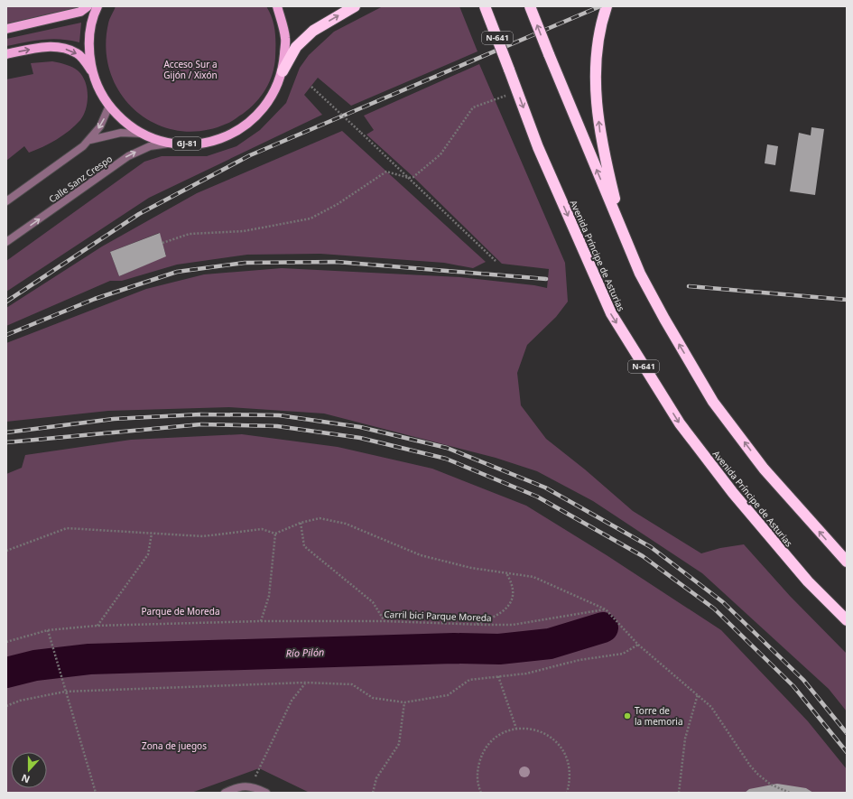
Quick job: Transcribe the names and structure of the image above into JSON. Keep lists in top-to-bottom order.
{
  "streets": {
    "highway": ["N-641", "GJ-81", "Avenida Príncipe de Asturias"],
    "street": ["Calle Sanz Crespo"],
    "path": ["Carril bici Parque Moreda"]
  },
  "crossings": [
    ["GJ-81", "Calle Sanz Crespo"]
  ],
  "water": ["Río Pilón"],
  "parks": ["Acceso Sur a Gijón / Xixón", "Parque de Moreda", "Zona de juegos"],
  "places": ["Torre de la memoria"],
  "north": "bottom"
}
